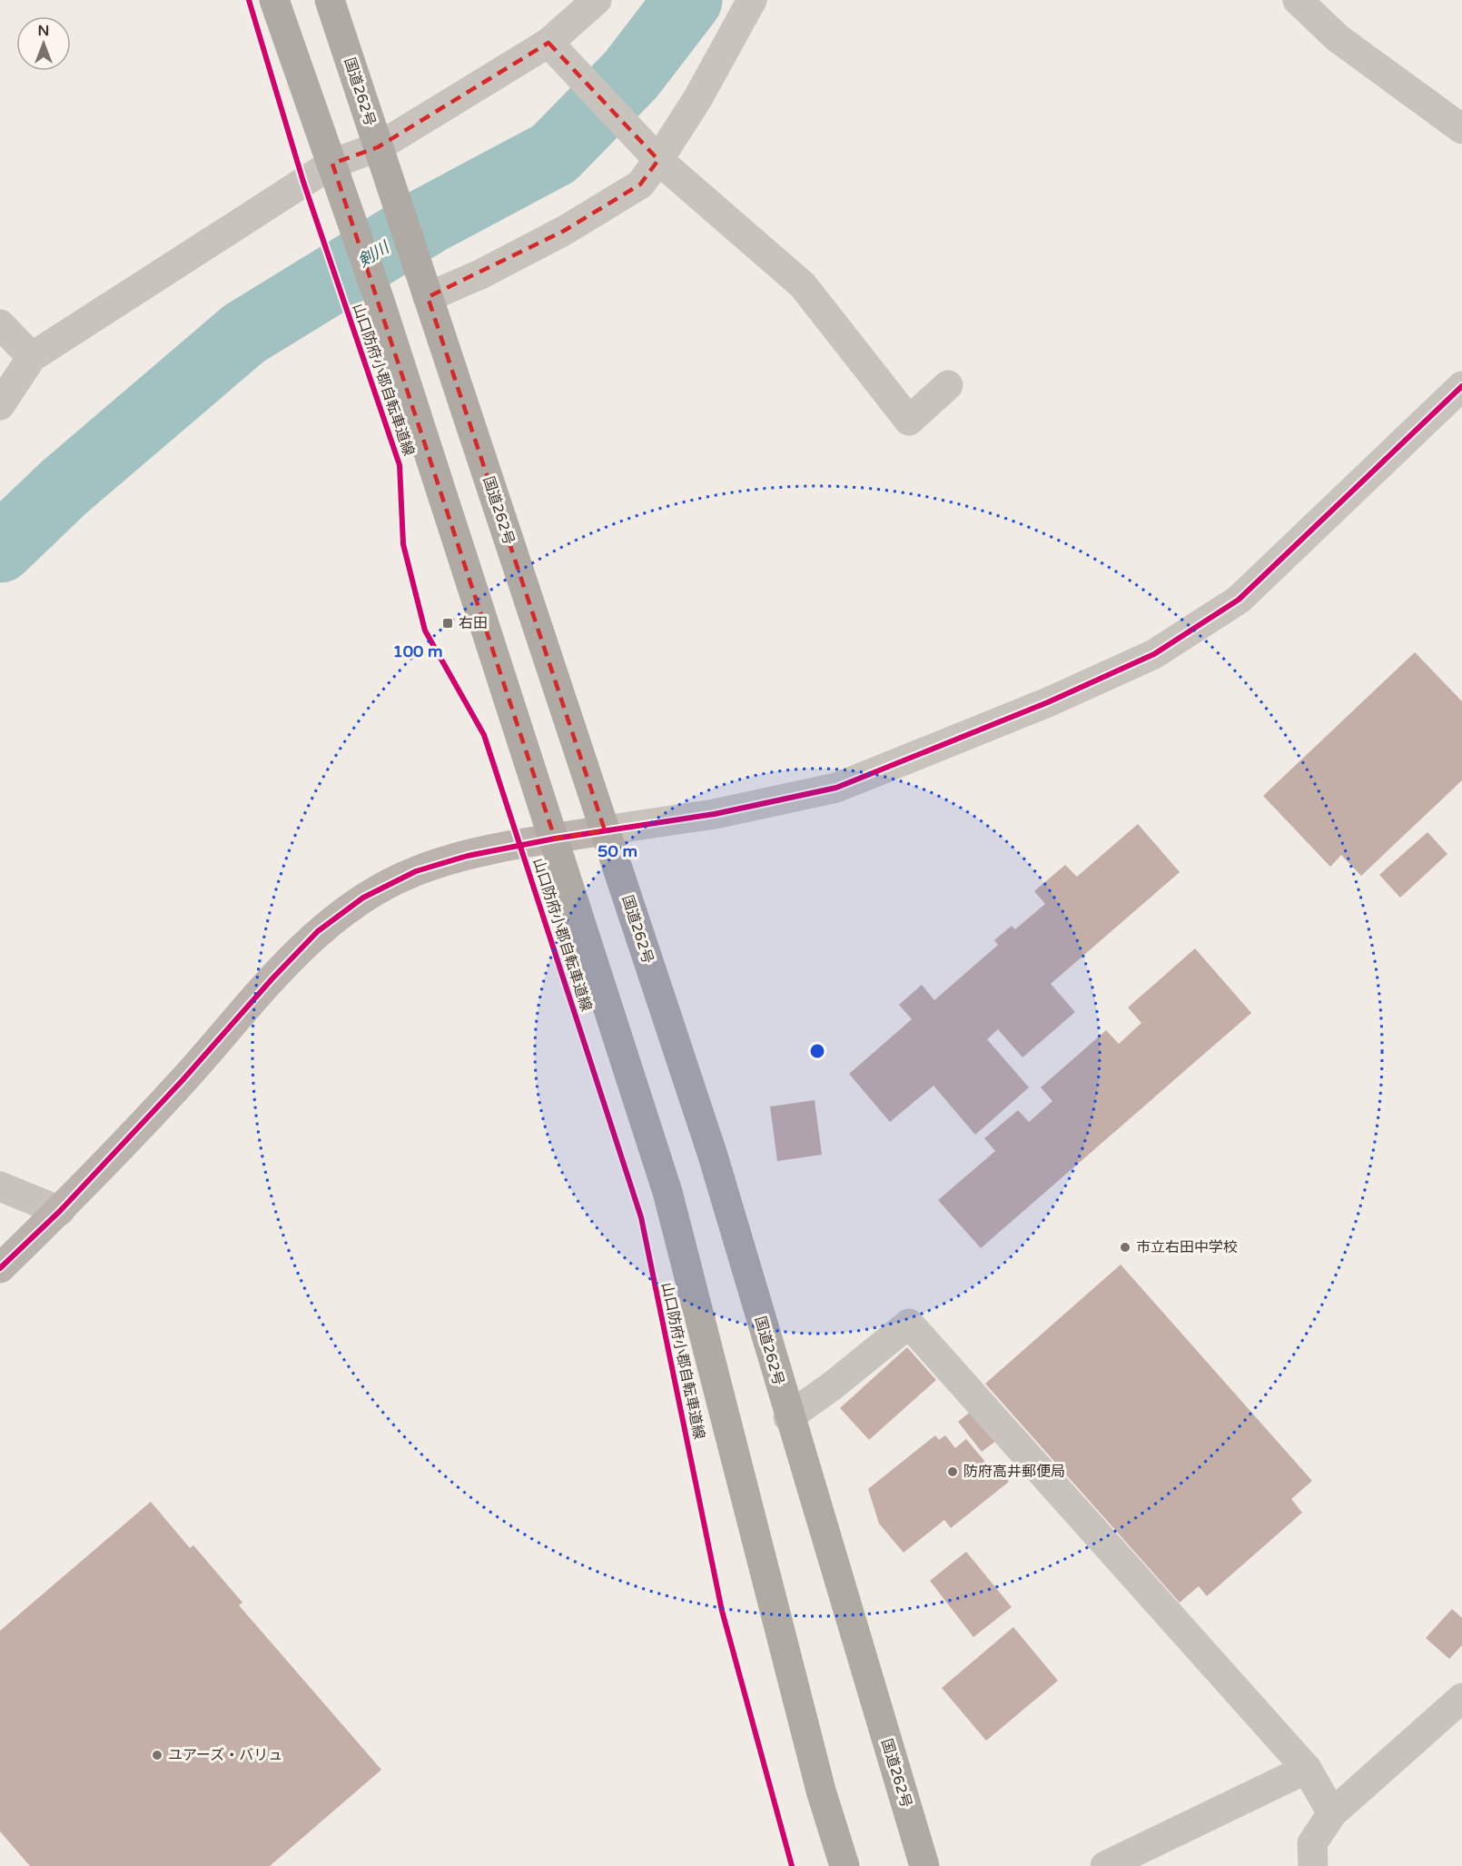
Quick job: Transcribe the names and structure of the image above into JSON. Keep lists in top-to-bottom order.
{
  "streets": {
    "highway": ["国道262号"],
    "cycle path": ["山口防府小郡自転車道線"]
  },
  "water": ["剣川"],
  "places": {
    "transit": ["右田"],
    "other": ["市立右田中学校", "防府高井郵便局", "ユアーズ・バリュ"]
  },
  "north": "top",
  "rings": ["100 m", "50 m"]
}
